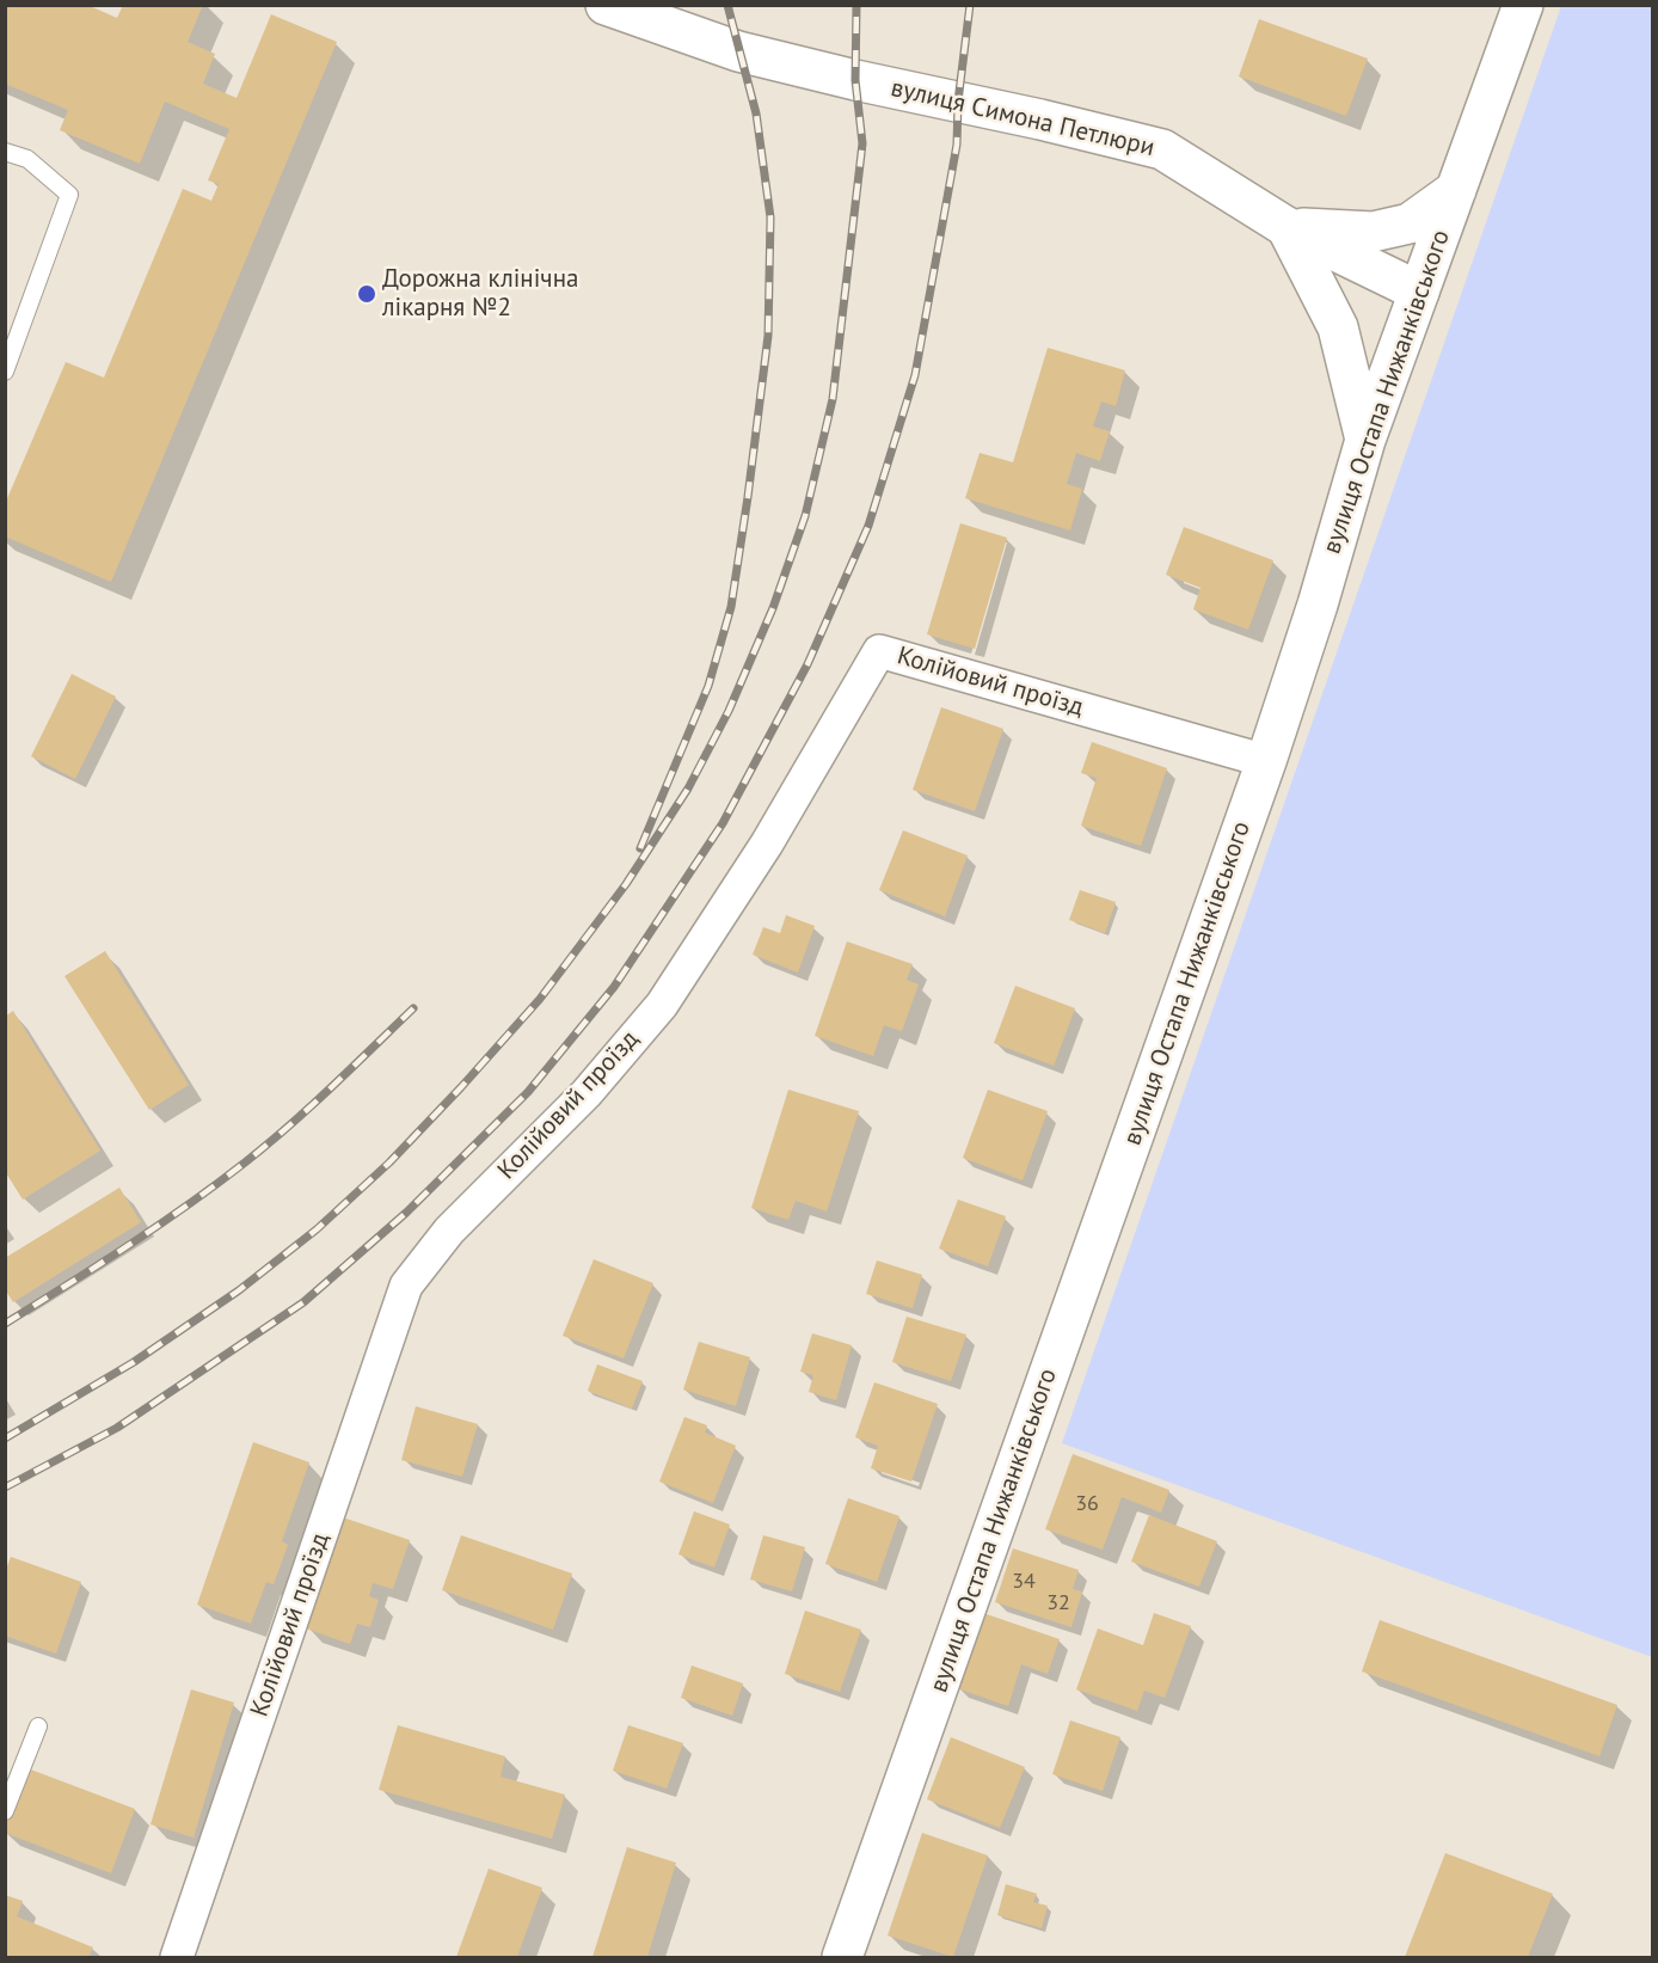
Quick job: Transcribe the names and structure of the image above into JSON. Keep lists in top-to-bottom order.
{
  "streets": {
    "street": ["вулиця Симона Петлюри", "вулиця Остапа Нижанківського", "Колійовий проїзд"]
  },
  "crossings": [
    ["вулиця Симона Петлюри", "вулиця Остапа Нижанківського"],
    ["вулиця Остапа Нижанківського", "Колійовий проїзд"]
  ],
  "places": ["Дорожна клінічна лікарня №2"],
  "house_numbers": ["36", "34", "32"]
}
